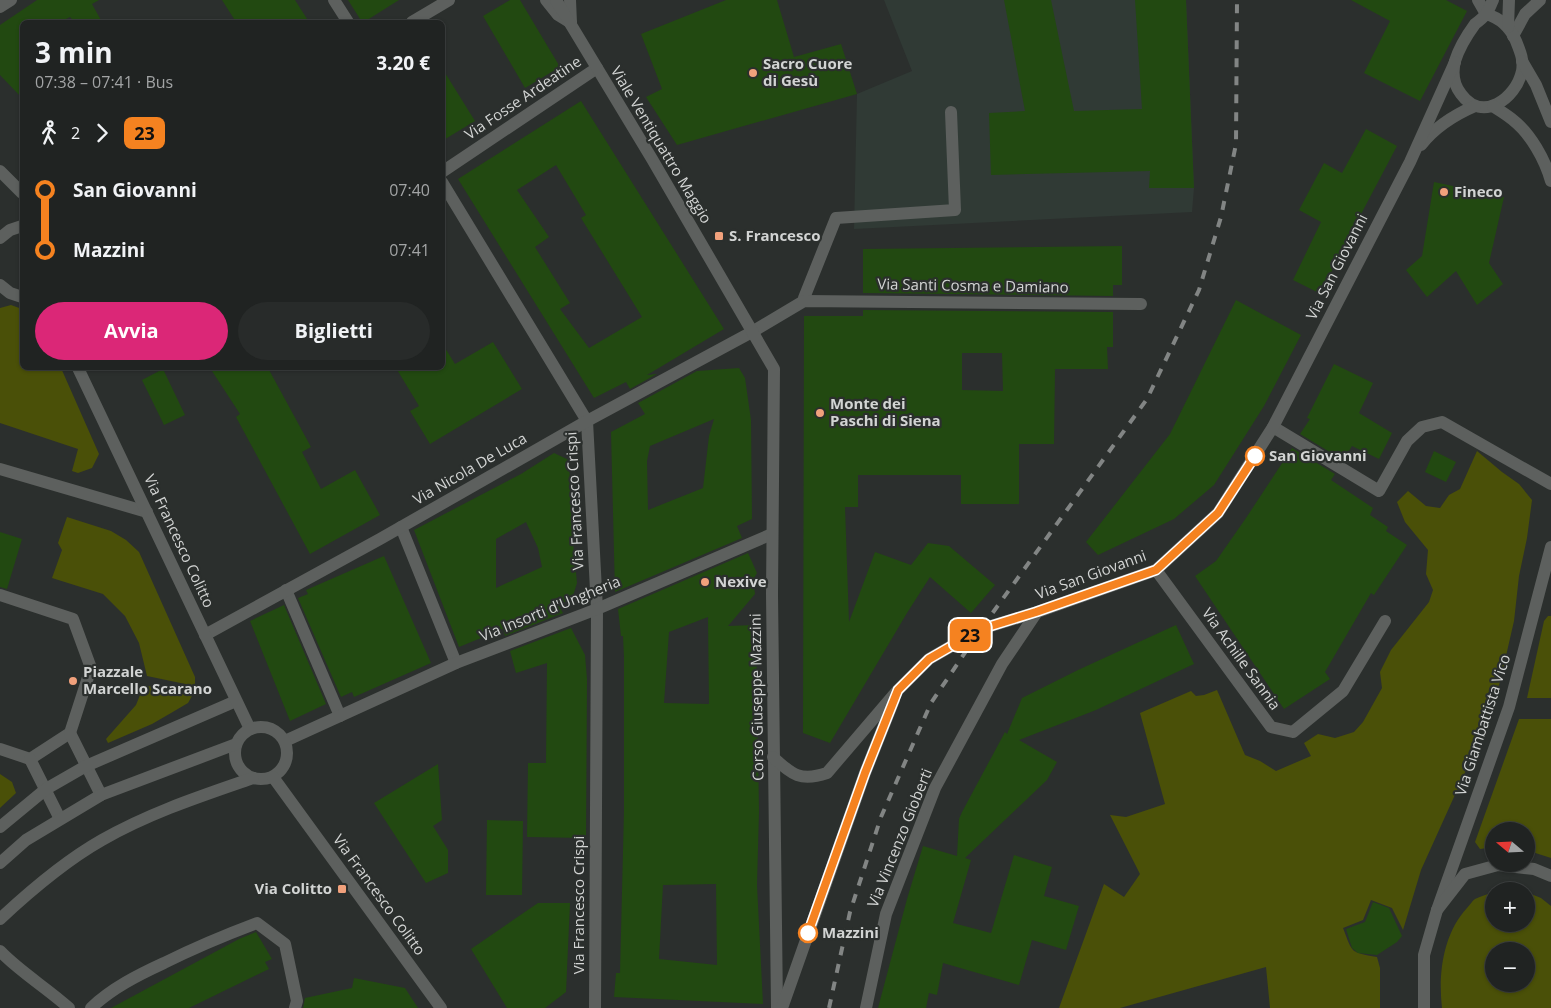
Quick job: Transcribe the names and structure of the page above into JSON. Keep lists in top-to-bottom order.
{
  "streets": {
    "street": [
      "Via Fosse Ardeatine",
      "Viale Ventiquattro Maggio",
      "Via San Giovanni",
      "Via Santi Cosma e Damiano",
      "Via Nicola De Luca",
      "Via Francesco Crispi",
      "Via Francesco Colitto",
      "Via Insorti d'Ungheria",
      "Via Achille Sannia",
      "Corso Giuseppe Mazzini",
      "Via Giambattista Vico",
      "Via Vincenzo Gioberti"
    ]
  },
  "crossings": [
    ["Via Fosse Ardeatine", "Viale Ventiquattro Maggio"],
    ["Viale Ventiquattro Maggio", "Via Nicola De Luca"],
    ["Viale Ventiquattro Maggio", "Corso Giuseppe Mazzini"],
    ["Via San Giovanni", "Via Achille Sannia"],
    ["Via San Giovanni", "Corso Giuseppe Mazzini"],
    ["Via San Giovanni", "Via Vincenzo Gioberti"],
    ["Via Santi Cosma e Damiano", "Via Nicola De Luca"],
    ["Via Nicola De Luca", "Via Francesco Crispi"],
    ["Via Nicola De Luca", "Via Francesco Colitto"],
    ["Via Nicola De Luca", "Corso Giuseppe Mazzini"],
    ["Via Francesco Crispi", "Via Insorti d'Ungheria"],
    ["Via Francesco Colitto", "Via Insorti d'Ungheria"],
    ["Via Insorti d'Ungheria", "Corso Giuseppe Mazzini"]
  ],
  "places": {
    "other": [
      "Sacro Cuore di Gesù",
      "Fineco",
      "Monte dei Paschi di Siena",
      "San Giovanni",
      "Nexive",
      "Piazzale Marcello Scarano",
      "Mazzini"
    ],
    "transit": ["S. Francesco", "Via Colitto"]
  },
  "lines": ["bus line 23"],
  "north": "left",
  "page": {
    "on_map": "23",
    "heading": ["3 min", "07:38 – 07:41 · Bus", "3.20 €"],
    "legs": ["2", "23"],
    "list": [
      {
        "name": "San Giovanni",
        "value": "07:40"
      },
      {
        "name": "Mazzini",
        "value": "07:41"
      }
    ],
    "buttons": ["Avvia", "Biglietti"],
    "map_buttons": ["+", "−"]
  }
}
